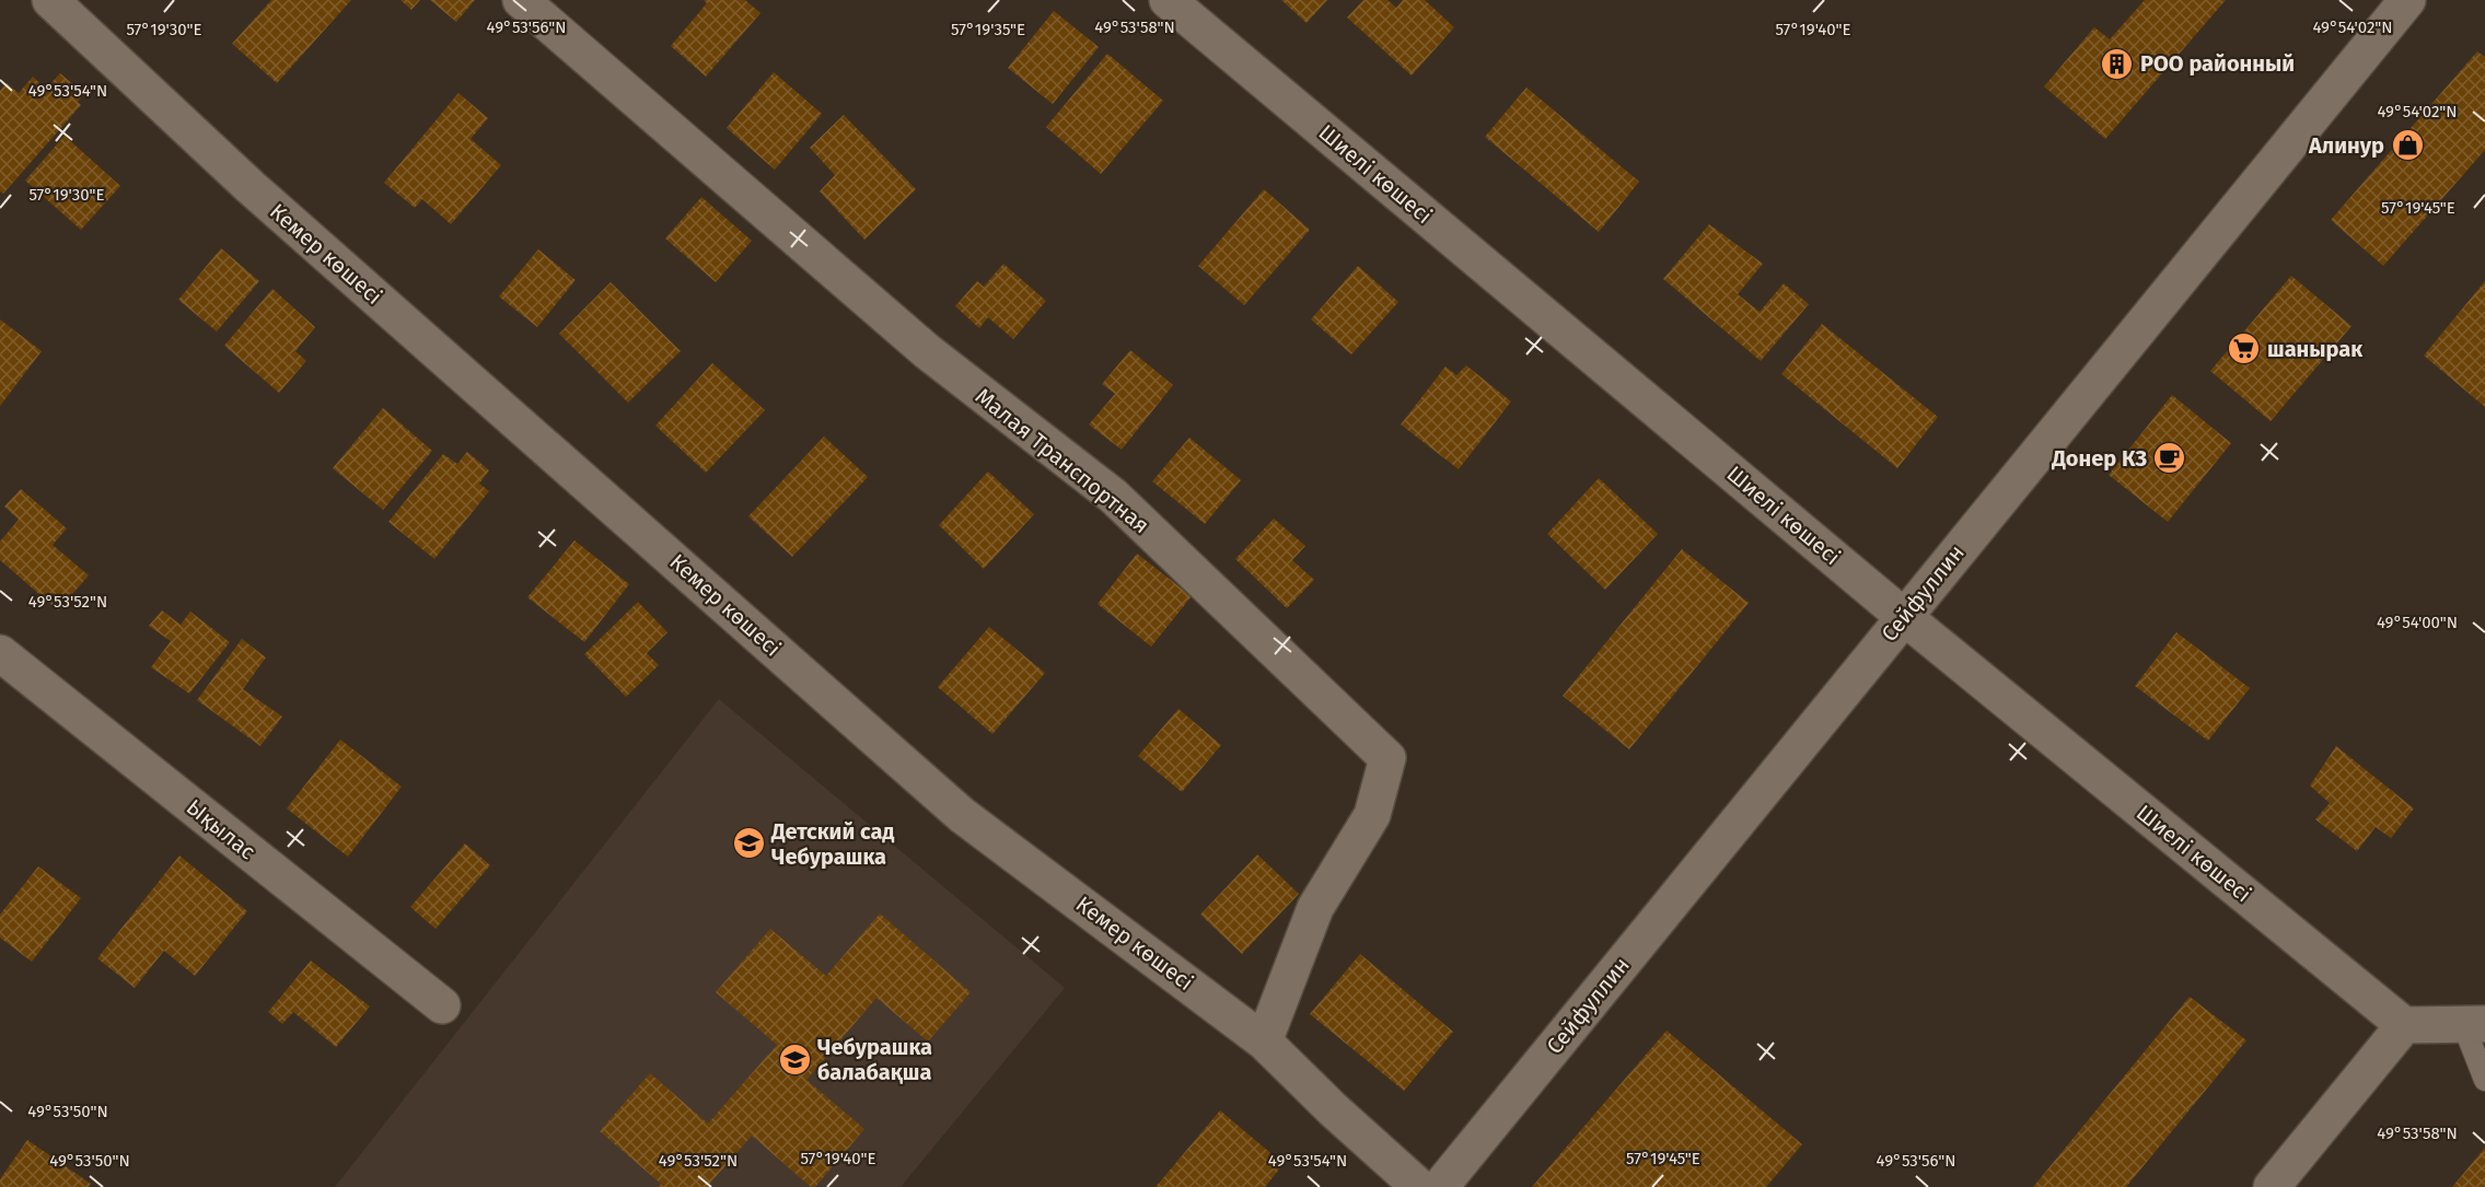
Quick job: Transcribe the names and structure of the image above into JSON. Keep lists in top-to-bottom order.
{
  "streets": {
    "street": [
      "Шиелі көшесі",
      "Кемер көшесі",
      "Малая Транспортная",
      "Сейфуллин",
      "Ықылас"
    ]
  },
  "crossings": [
    ["Шиелі көшесі", "Сейфуллин"],
    ["Кемер көшесі", "Малая Транспортная"]
  ],
  "places": {
    "building": ["РОО районный"],
    "shop": ["Алинур"],
    "supermarket": ["шанырак"],
    "cafe": ["Донер КЗ"],
    "school or university": ["Детский сад Чебурашка", "Чебурашка балабақша"]
  },
  "coordinates": [
    "49°54'02\"N",
    "49°53'56\"N",
    "49°53'58\"N",
    "57°19'30\"E",
    "57°19'35\"E",
    "57°19'40\"E",
    "49°53'54\"N",
    "57°19'45\"E",
    "49°53'52\"N",
    "49°54'00\"N",
    "49°53'50\"N"
  ]
}
